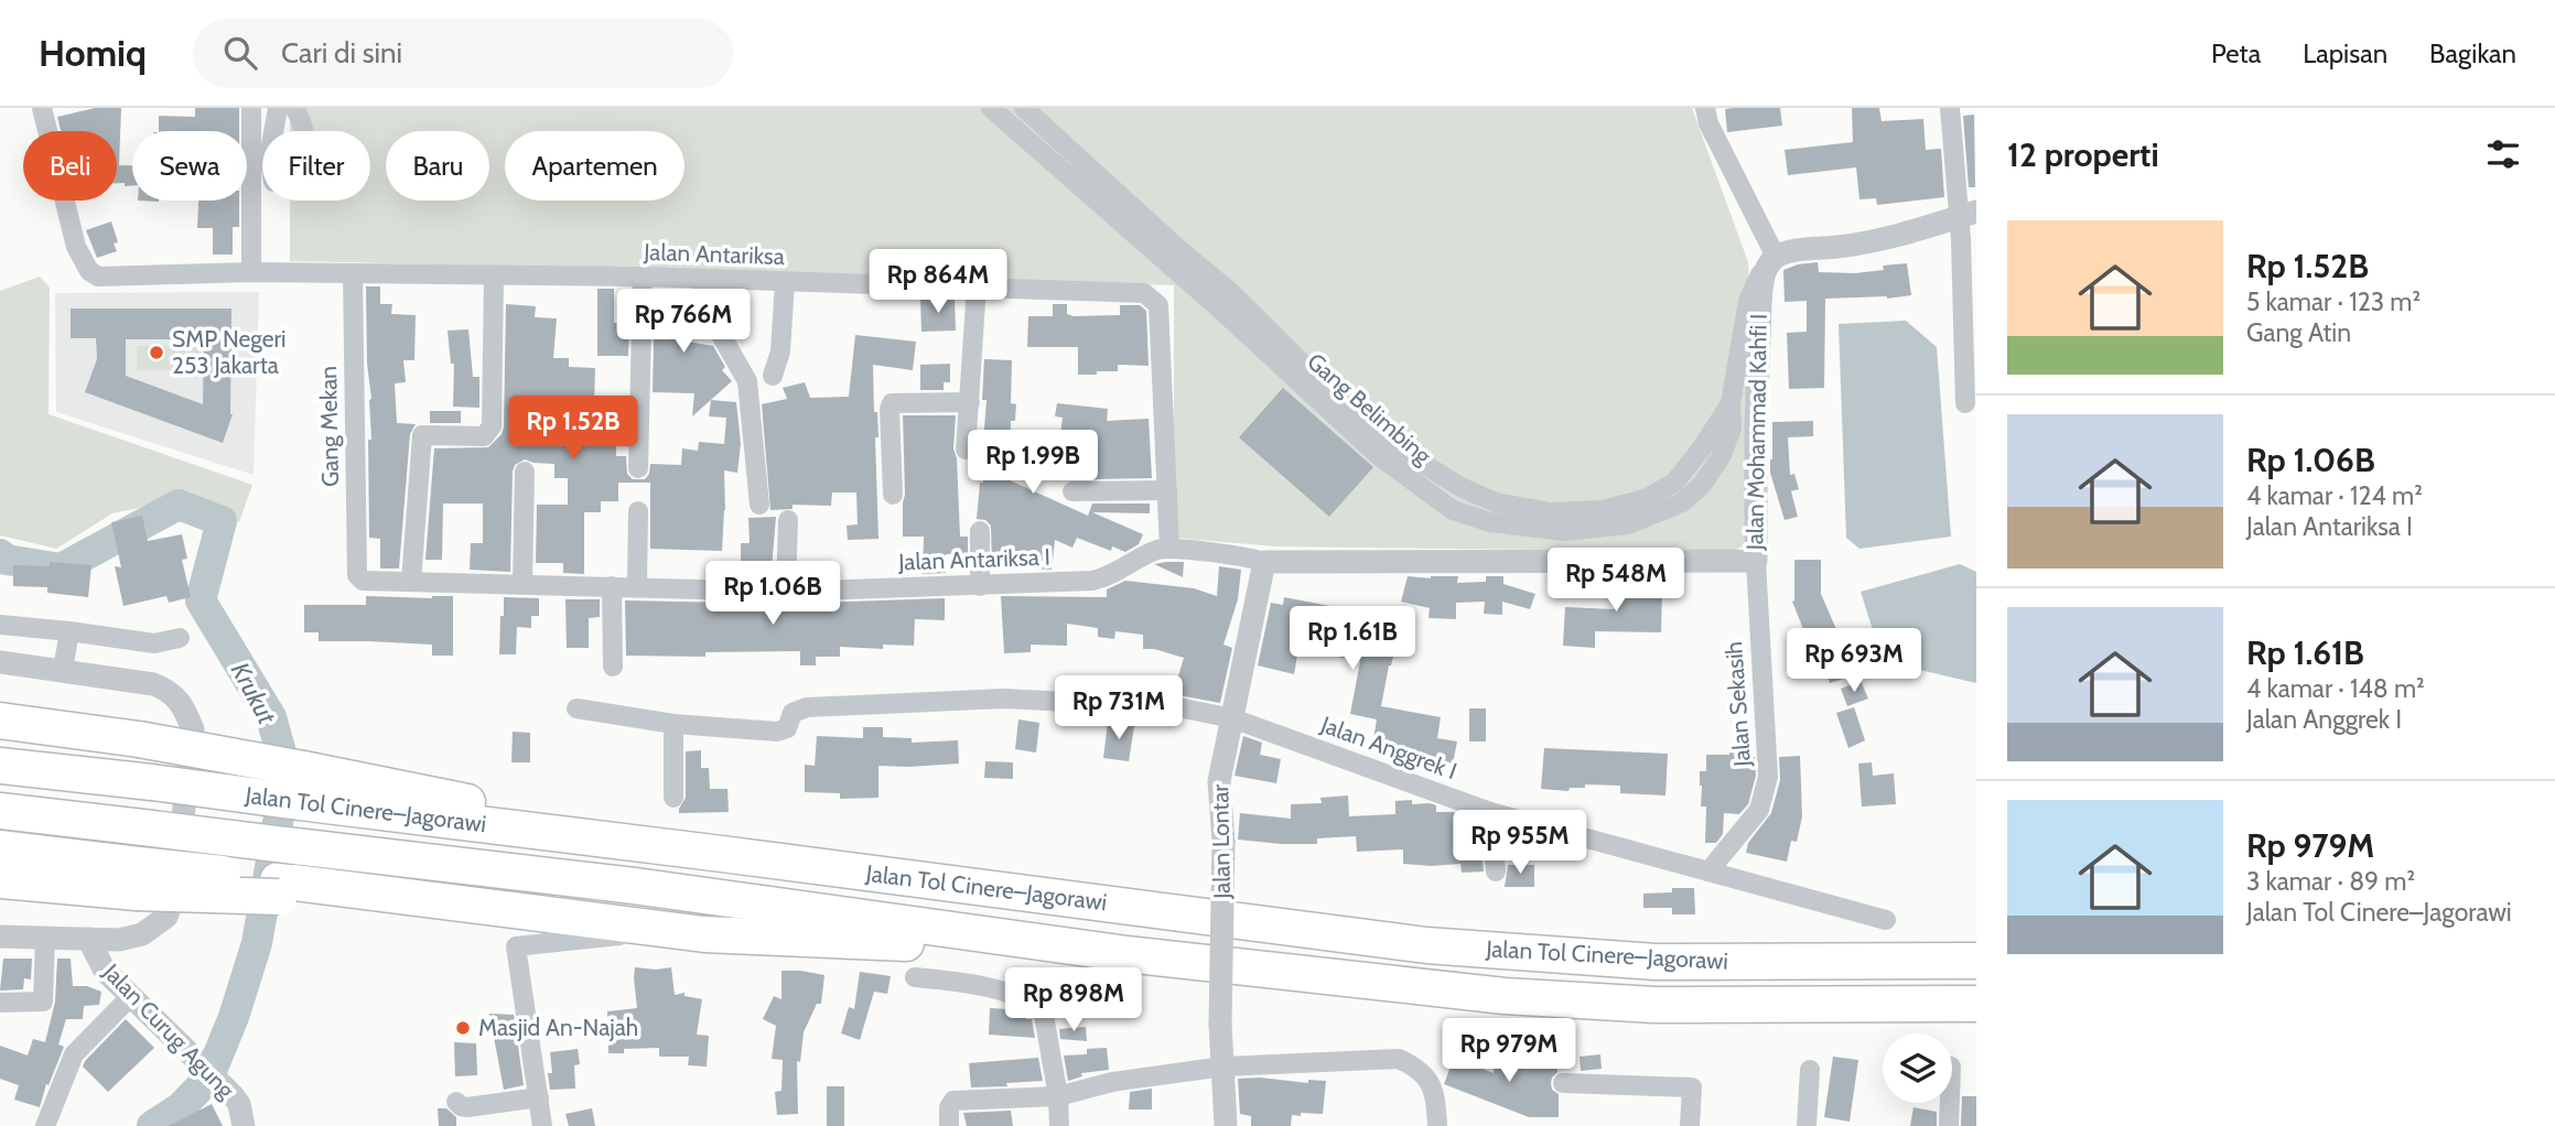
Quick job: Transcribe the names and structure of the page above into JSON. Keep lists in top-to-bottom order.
{
  "streets": {
    "highway": ["Jalan Tol Cinere–Jagorawi"],
    "street": [
      "Jalan Antariksa",
      "Gang Belimbing",
      "Gang Mekan",
      "Jalan Mohammad Kahfi I",
      "Jalan Antariksa I",
      "Jalan Sekasih",
      "Jalan Anggrek I",
      "Jalan Lontar",
      "Jalan Curug Agung"
    ]
  },
  "crossings": [
    ["Jalan Antariksa", "Gang Mekan"],
    ["Jalan Antariksa", "Jalan Antariksa I"],
    ["Gang Belimbing", "Jalan Mohammad Kahfi I"],
    ["Gang Mekan", "Jalan Antariksa I"],
    ["Jalan Mohammad Kahfi I", "Jalan Sekasih"],
    ["Jalan Mohammad Kahfi I", "Jalan Lontar"],
    ["Jalan Sekasih", "Jalan Anggrek I"],
    ["Jalan Anggrek I", "Jalan Lontar"]
  ],
  "water": ["Krukut"],
  "places": ["SMP Negeri 253 Jakarta", "Masjid An-Najah"],
  "page": {
    "header": "Homiq",
    "search": "Cari di sini",
    "nav": ["Peta", "Lapisan", "Bagikan"],
    "heading": "12 properti",
    "chip": [
      "Beli",
      "Sewa",
      "Filter",
      "Baru",
      "Apartemen"
    ],
    "list": [
      {
        "name": "Rp 1.52B",
        "note": "5 kamar · 123 m² · Gang Atin"
      },
      {
        "name": "Rp 1.06B",
        "note": "4 kamar · 124 m² · Jalan Antariksa I"
      },
      {
        "name": "Rp 1.61B",
        "note": "4 kamar · 148 m² · Jalan Anggrek I"
      },
      {
        "name": "Rp 979M",
        "note": "3 kamar · 89 m² · Jalan Tol Cinere–Jagorawi"
      }
    ],
    "price": [
      "Rp 864M",
      "Rp 766M",
      "Rp 1.52B",
      "Rp 1.99B",
      "Rp 548M",
      "Rp 1.06B",
      "Rp 1.61B",
      "Rp 693M",
      "Rp 731M",
      "Rp 955M",
      "Rp 898M",
      "Rp 979M"
    ]
  }
}
